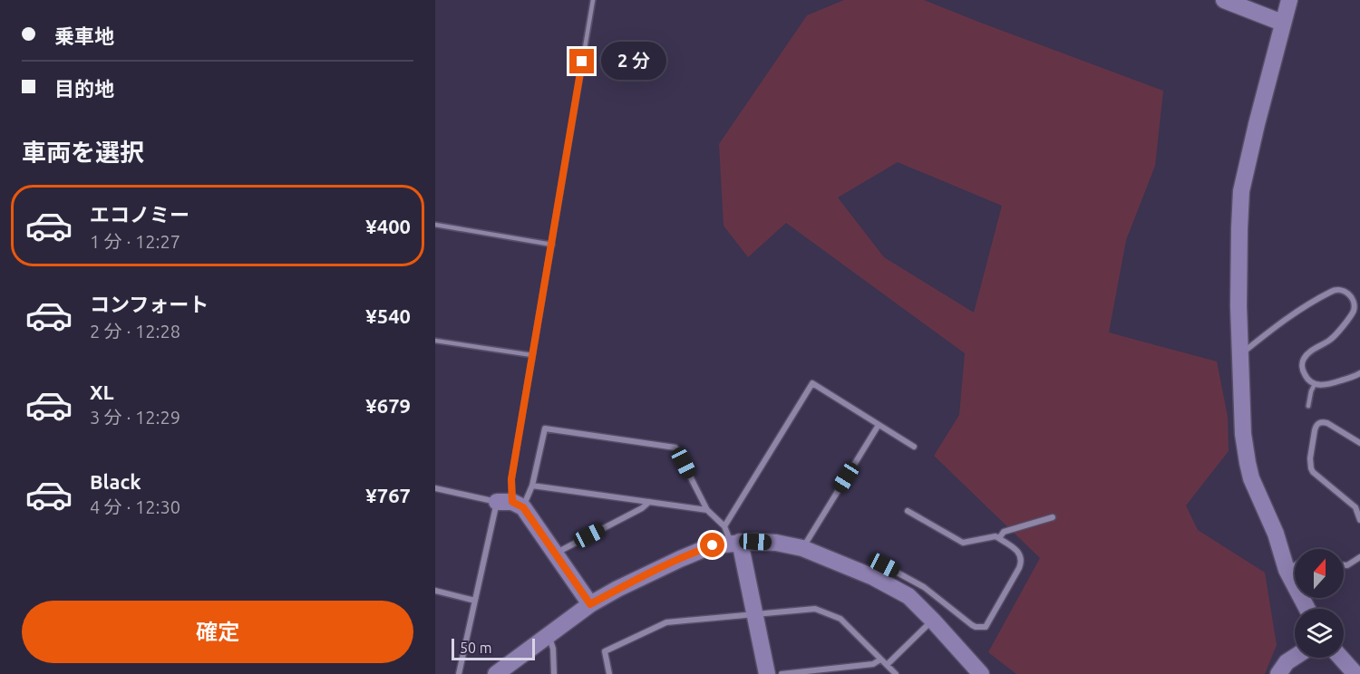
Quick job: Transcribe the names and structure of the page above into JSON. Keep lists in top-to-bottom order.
{
  "scale_bar": "50 m",
  "north": "top",
  "page": {
    "banner": ["乗車地", "目的地"],
    "bubble": "2 分",
    "heading": "車両を選択",
    "list": [
      {
        "name": "エコノミー",
        "note": "1 分 · 12:27",
        "value": "¥400"
      },
      {
        "name": "コンフォート",
        "note": "2 分 · 12:28",
        "value": "¥540"
      },
      {
        "name": "XL",
        "note": "3 分 · 12:29",
        "value": "¥679"
      },
      {
        "name": "Black",
        "note": "4 分 · 12:30",
        "value": "¥767"
      }
    ],
    "buttons": "確定",
    "scale": "50 m"
  }
}
